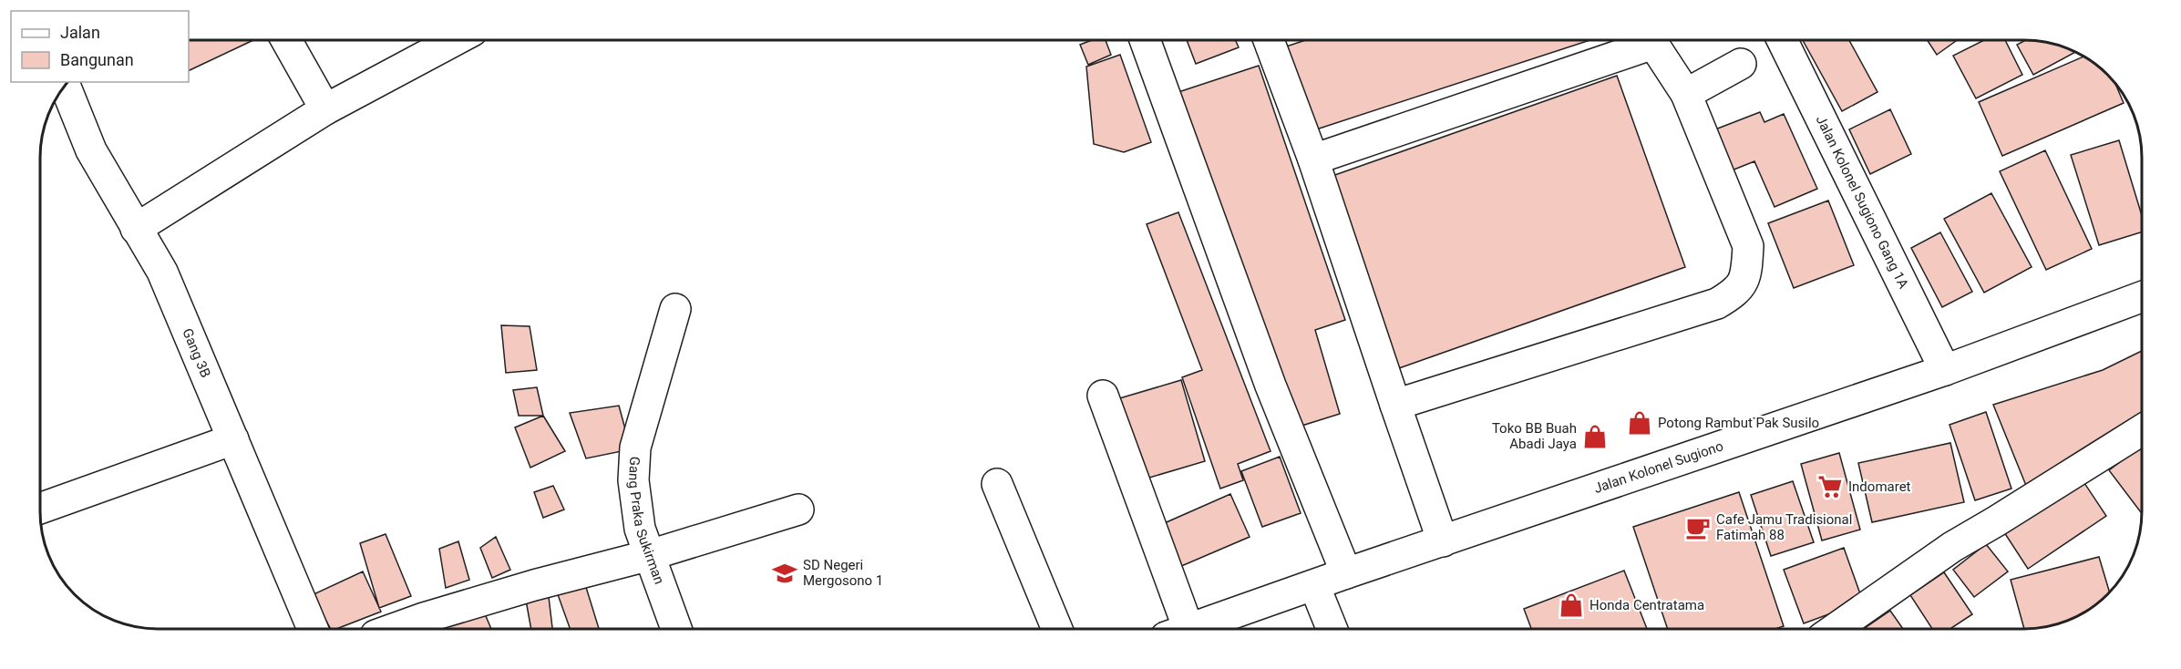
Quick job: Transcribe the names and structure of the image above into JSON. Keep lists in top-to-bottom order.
{
  "streets": {
    "main road": [
      "Jalan Kolonel Sugiono Gang 1A",
      "Gang 3B",
      "Jalan Kolonel Sugiono",
      "Gang Praka Sukirman"
    ]
  },
  "crossings": [
    ["Jalan Kolonel Sugiono Gang 1A", "Jalan Kolonel Sugiono"]
  ],
  "places": {
    "shop": ["Potong Rambut Pak Susilo", "Toko BB Buah Abadi Jaya", "Honda Centratama"],
    "supermarket": ["Indomaret"],
    "cafe": ["Cafe Jamu Tradisional Fatimah 88"],
    "school or university": ["SD Negeri Mergosono 1"]
  },
  "legend": ["Jalan", "Bangunan"]
}
